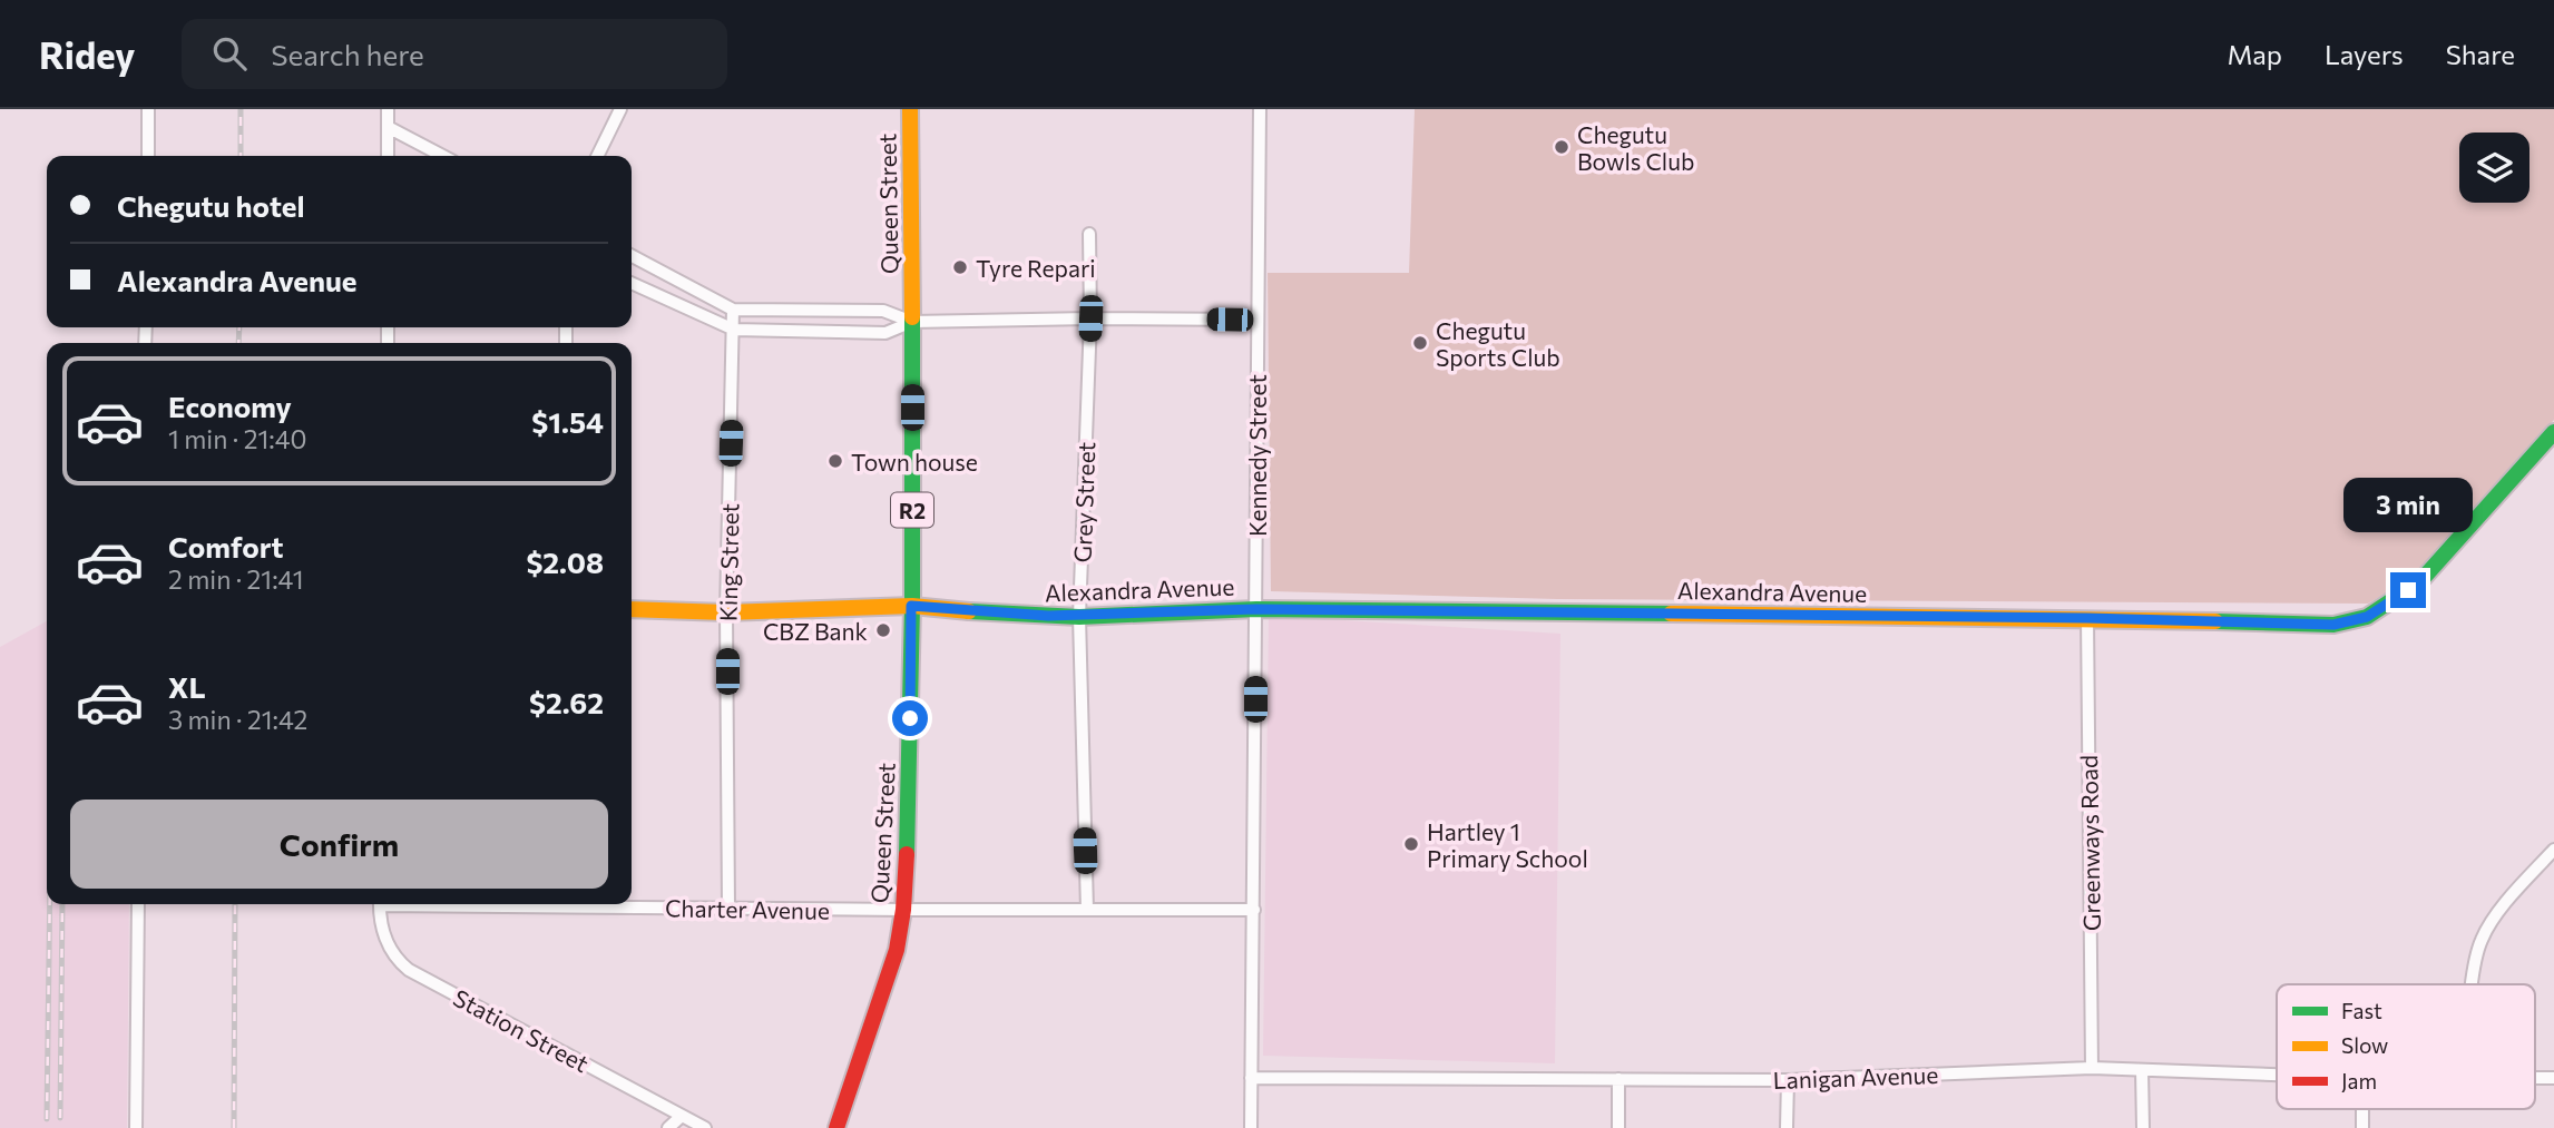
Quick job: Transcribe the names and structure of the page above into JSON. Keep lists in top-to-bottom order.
{
  "streets": {
    "main road": ["Queen Street", "R2", "Alexandra Avenue"],
    "street": [
      "Kennedy Street",
      "Grey Street",
      "King Street",
      "Greenways Road",
      "Charter Avenue",
      "Station Street",
      "Lanigan Avenue"
    ]
  },
  "crossings": [
    ["Queen Street", "Alexandra Avenue"],
    ["Queen Street", "Charter Avenue"],
    ["Kennedy Street", "Alexandra Avenue"],
    ["Kennedy Street", "Charter Avenue"],
    ["Kennedy Street", "Lanigan Avenue"],
    ["Grey Street", "Alexandra Avenue"],
    ["Grey Street", "Charter Avenue"],
    ["King Street", "Alexandra Avenue"],
    ["King Street", "Charter Avenue"],
    ["Alexandra Avenue", "Greenways Road"],
    ["Greenways Road", "Lanigan Avenue"]
  ],
  "places": [
    "Chegutu Bowls Club",
    "Tyre Repari",
    "Chegutu Sports Club",
    "Town house",
    "CBZ Bank",
    "Hartley 1 Primary School"
  ],
  "legend": ["Fast", "Slow", "Jam"],
  "page": {
    "header": "Ridey",
    "search": "Search here",
    "nav": ["Map", "Layers", "Share"],
    "banner": ["Chegutu hotel", "Alexandra Avenue"],
    "list": [
      {
        "name": "Economy",
        "note": "1 min · 21:40",
        "value": "$1.54"
      },
      {
        "name": "Comfort",
        "note": "2 min · 21:41",
        "value": "$2.08"
      },
      {
        "name": "XL",
        "note": "3 min · 21:42",
        "value": "$2.62"
      }
    ],
    "bubble": "3 min",
    "buttons": "Confirm"
  }
}
